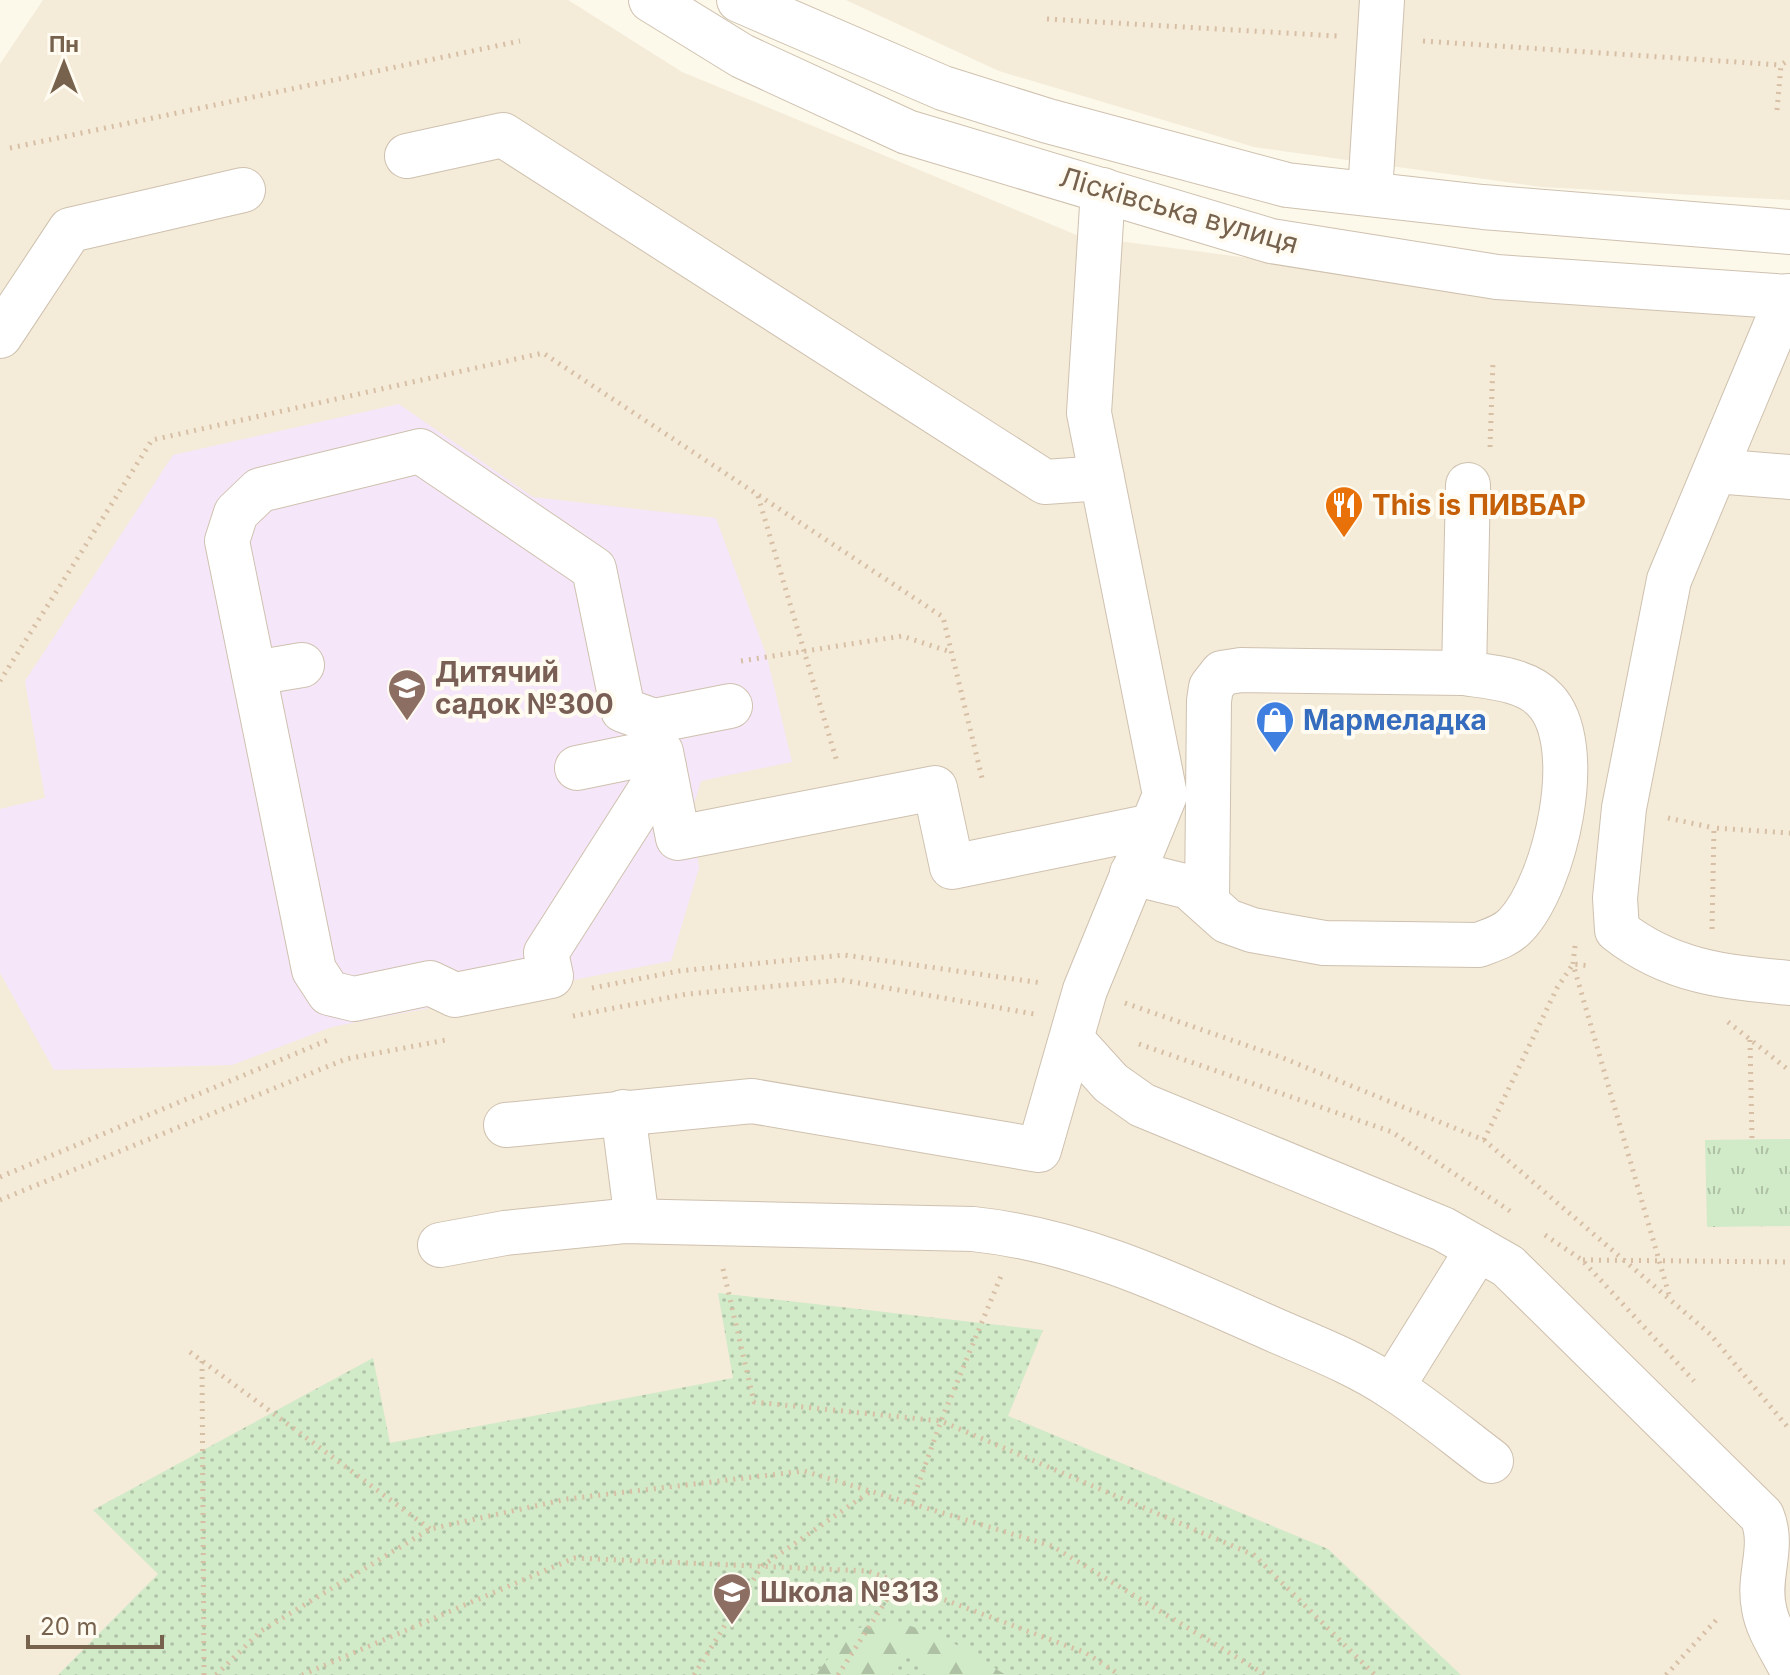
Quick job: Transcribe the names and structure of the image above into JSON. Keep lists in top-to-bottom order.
{
  "streets": {
    "street": ["Лісківська вулиця"]
  },
  "places": {
    "restaurant": ["This is ПИВБАР"],
    "school or university": ["Дитячий садок №300", "Школа №313"],
    "shop": ["Мармеладка"]
  },
  "scale_bar": "20 m",
  "north": "top"
}
